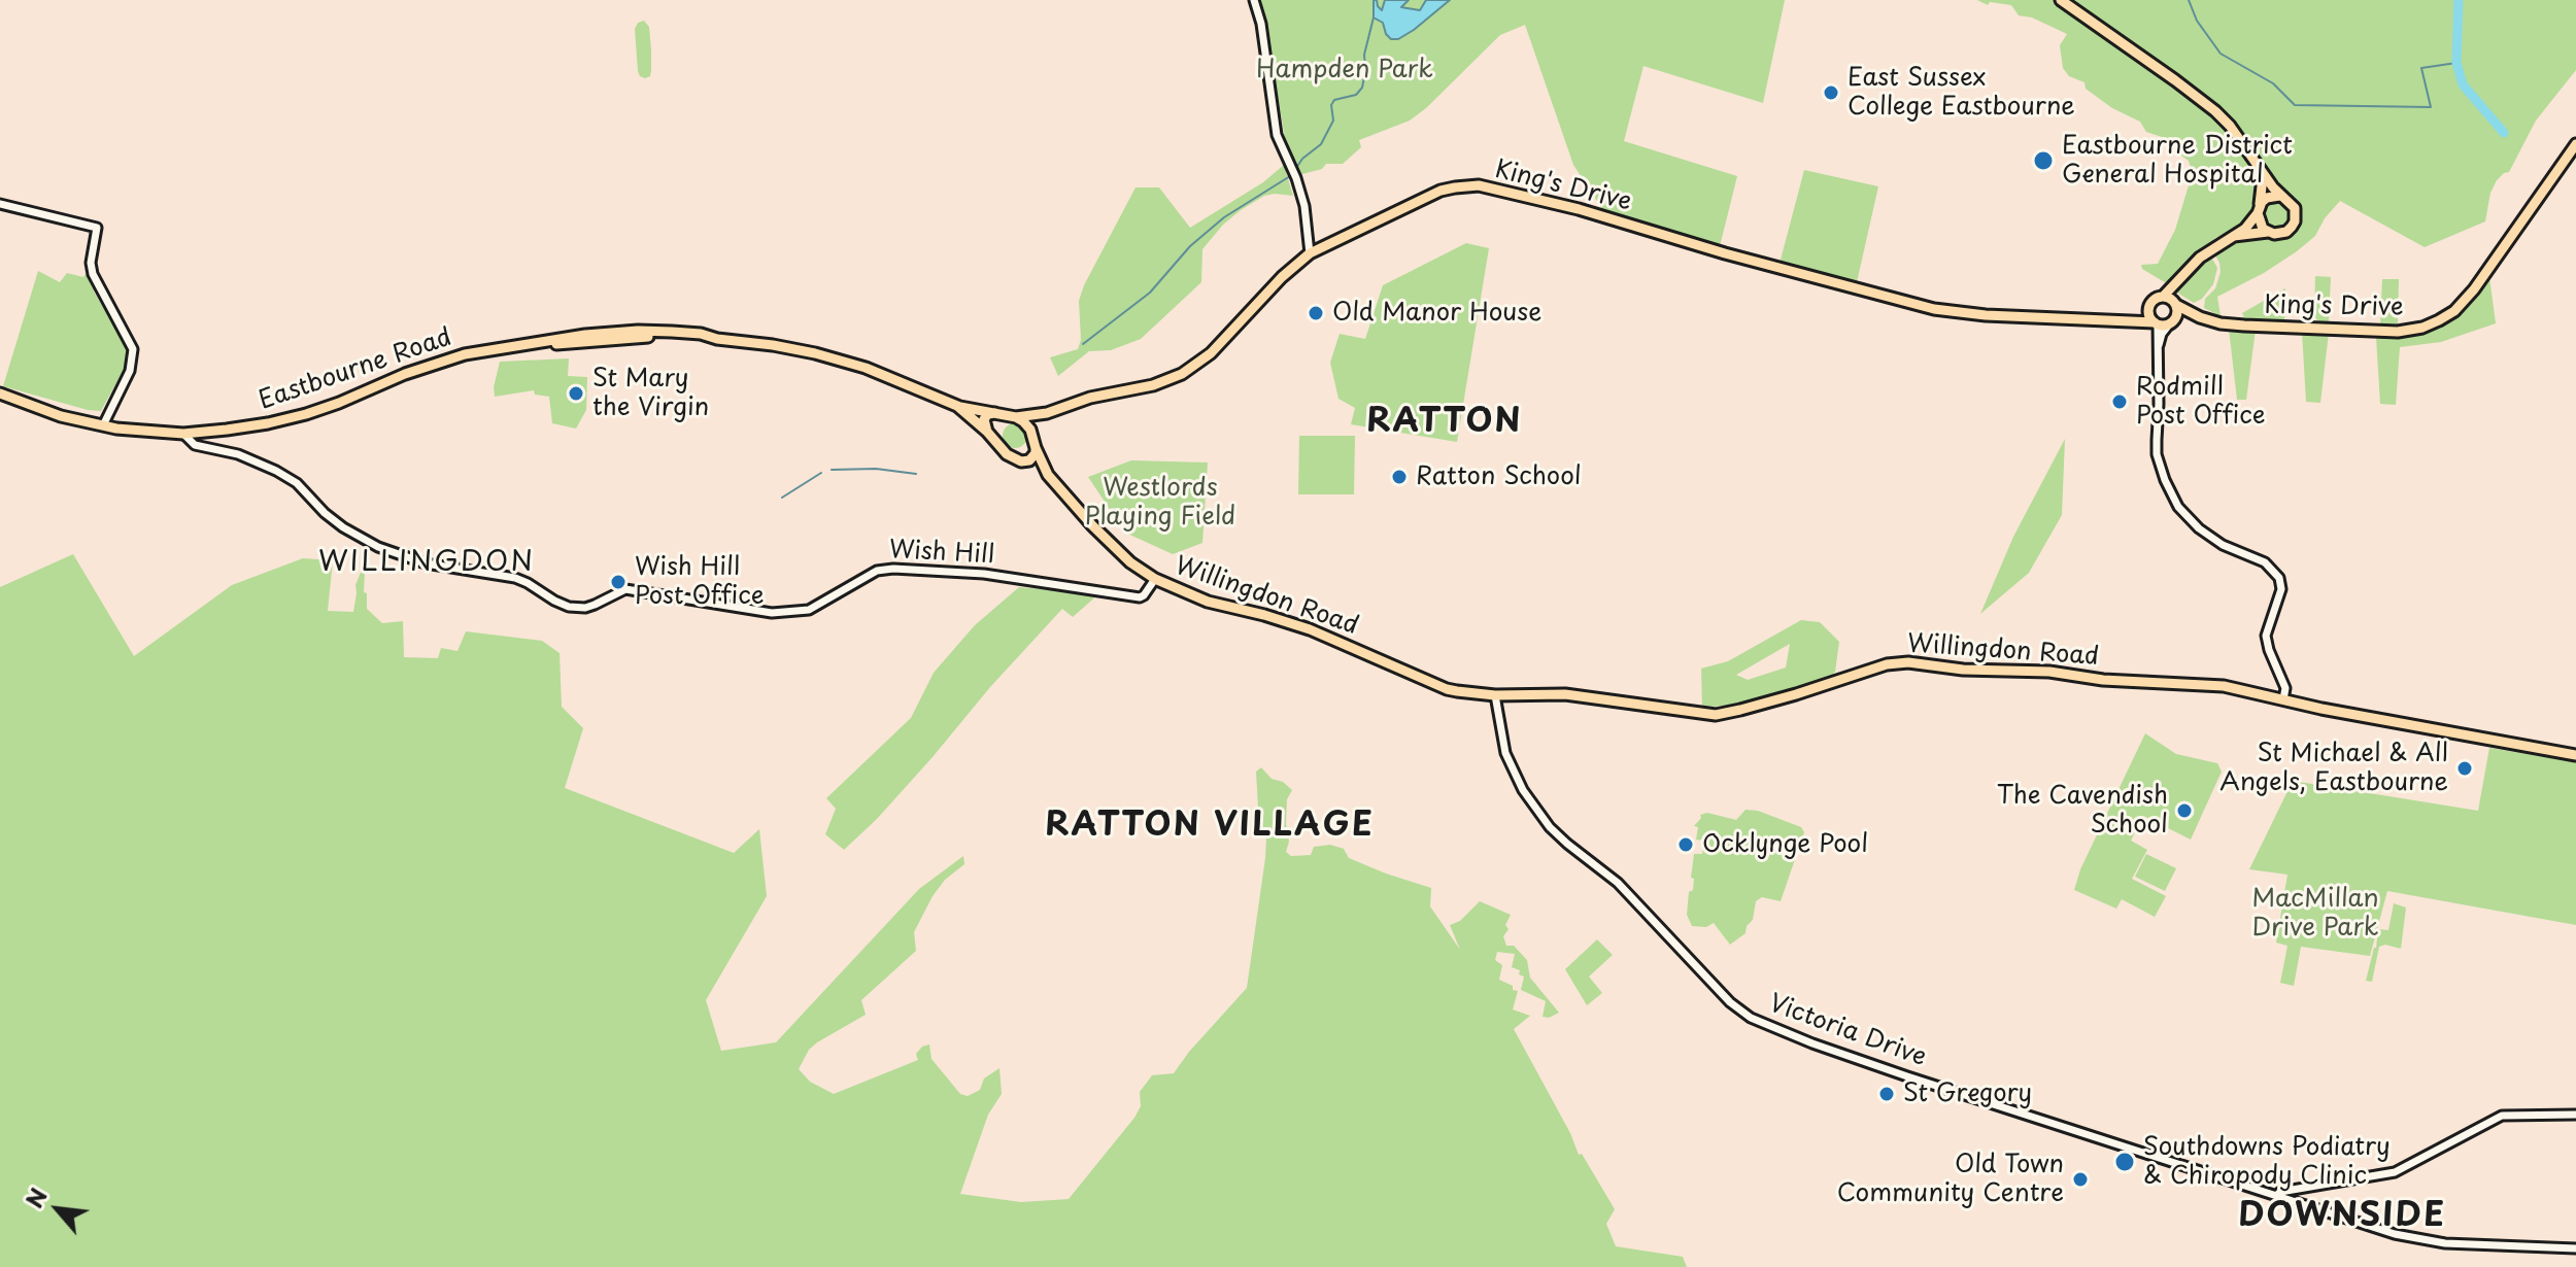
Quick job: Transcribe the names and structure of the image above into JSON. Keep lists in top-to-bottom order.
{
  "streets": {
    "main road": ["King's Drive", "Eastbourne Road", "Willingdon Road"],
    "street": ["Wish Hill", "Victoria Drive"]
  },
  "crossings": [
    ["King's Drive", "Willingdon Road"],
    ["Eastbourne Road", "Wish Hill"],
    ["Wish Hill", "Willingdon Road"],
    ["Willingdon Road", "Victoria Drive"]
  ],
  "districts": [
    "RATTON",
    "WILLINGDON",
    "RATTON VILLAGE",
    "DOWNSIDE"
  ],
  "parks": ["Hampden Park", "Westlords Playing Field", "MacMillan Drive Park"],
  "places": [
    "East Sussex College Eastbourne",
    "Eastbourne District General Hospital",
    "Old Manor House",
    "St Mary the Virgin",
    "Rodmill Post Office",
    "Ratton School",
    "Wish Hill Post Office",
    "St Michael & All Angels, Eastbourne",
    "The Cavendish School",
    "Ocklynge Pool",
    "St Gregory",
    "Southdowns Podiatry & Chiropody Clinic",
    "Old Town Community Centre"
  ],
  "north": "top left"
}
